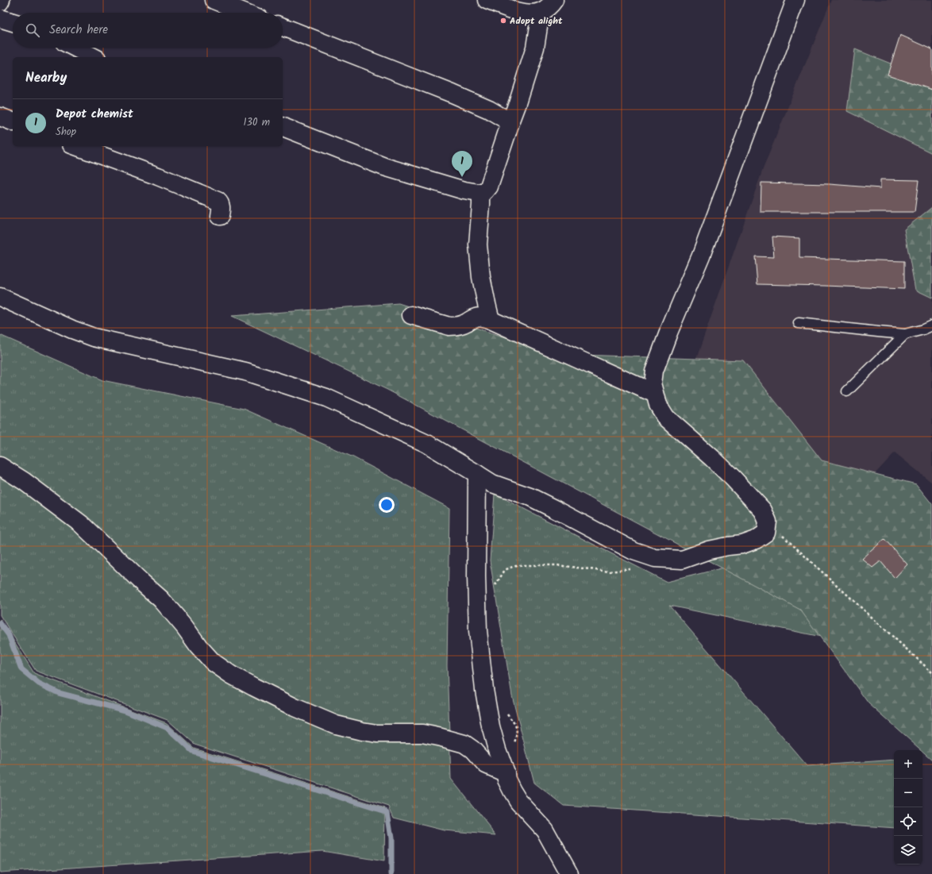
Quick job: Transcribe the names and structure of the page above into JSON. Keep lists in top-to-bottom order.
{
  "places": ["Adopt alight"],
  "page": {
    "search": "Search here",
    "heading": "Nearby",
    "list": [
      {
        "mark": "1",
        "name": "Depot chemist",
        "note": "Shop",
        "value": "130 m"
      }
    ],
    "pins": "1",
    "map_buttons": ["+", "−"]
  }
}
